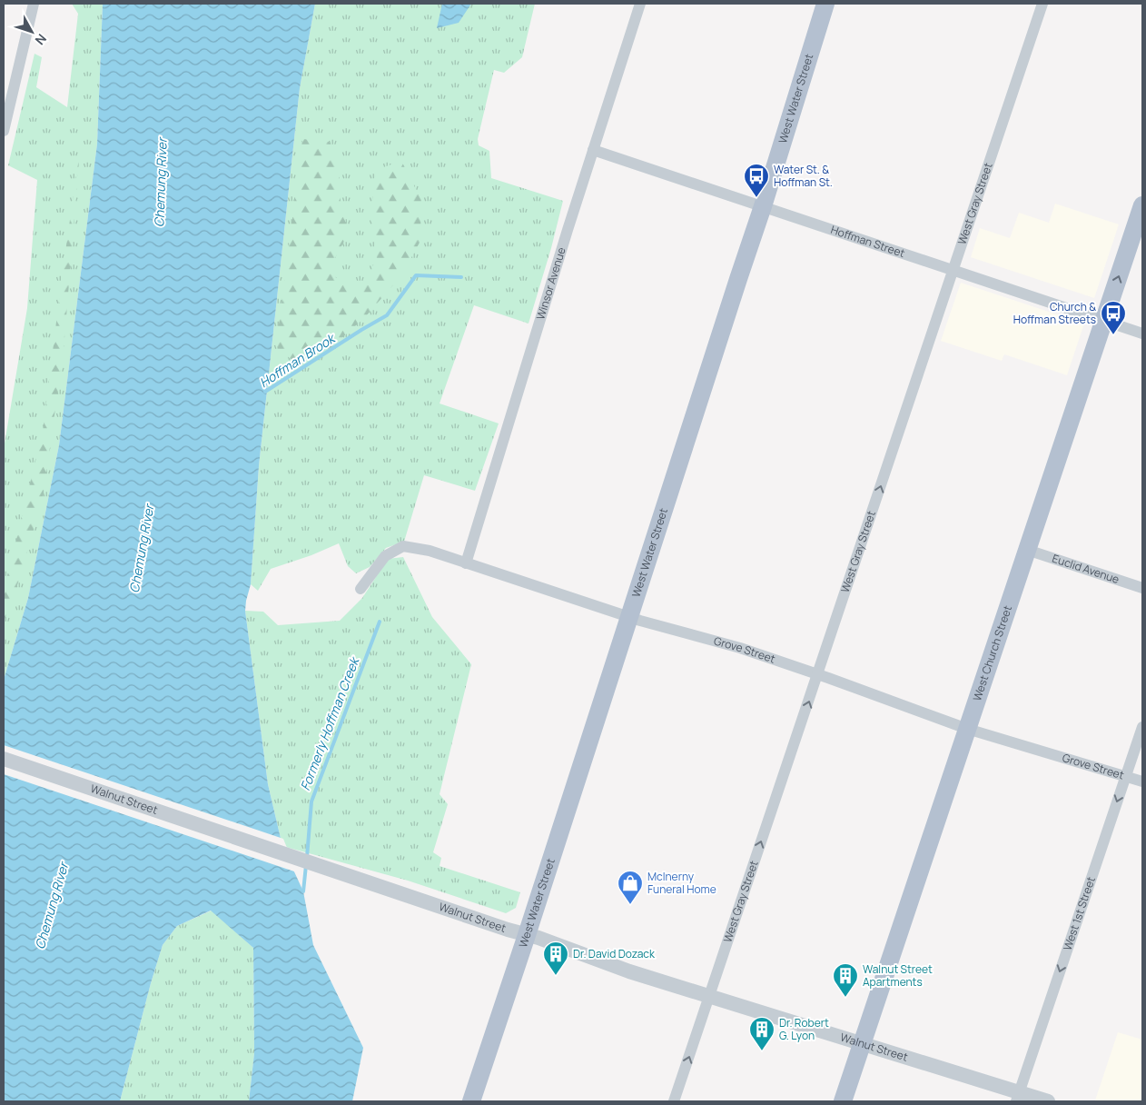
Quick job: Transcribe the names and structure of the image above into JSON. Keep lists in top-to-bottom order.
{
  "streets": {
    "main road": ["West Water Street", "West Church Street"],
    "street": [
      "West Gray Street",
      "Hoffman Street",
      "Winsor Avenue",
      "Euclid Avenue",
      "Grove Street",
      "Walnut Street",
      "West 1st Street"
    ]
  },
  "crossings": [
    ["West Water Street", "Hoffman Street"],
    ["West Water Street", "Grove Street"],
    ["West Water Street", "Walnut Street"],
    ["West Gray Street", "Hoffman Street"],
    ["West Gray Street", "Grove Street"],
    ["West Gray Street", "Walnut Street"],
    ["Hoffman Street", "Winsor Avenue"],
    ["Hoffman Street", "West Church Street"],
    ["Winsor Avenue", "Grove Street"],
    ["Euclid Avenue", "West Church Street"],
    ["Grove Street", "West Church Street"],
    ["Grove Street", "West 1st Street"],
    ["West Church Street", "Walnut Street"],
    ["Walnut Street", "West 1st Street"]
  ],
  "one_way": ["West Gray Street", "West 1st Street"],
  "water": ["Chemung River", "Hoffman Brook", "Formerly Hoffman Creek"],
  "places": {
    "bus stop": ["Water St. & Hoffman St.", "Church & Hoffman Streets"],
    "shop": ["McInerny Funeral Home"],
    "building": ["Dr. David Dozack", "Walnut Street Apartments", "Dr. Robert G. Lyon"]
  },
  "north": "bottom right"
}
